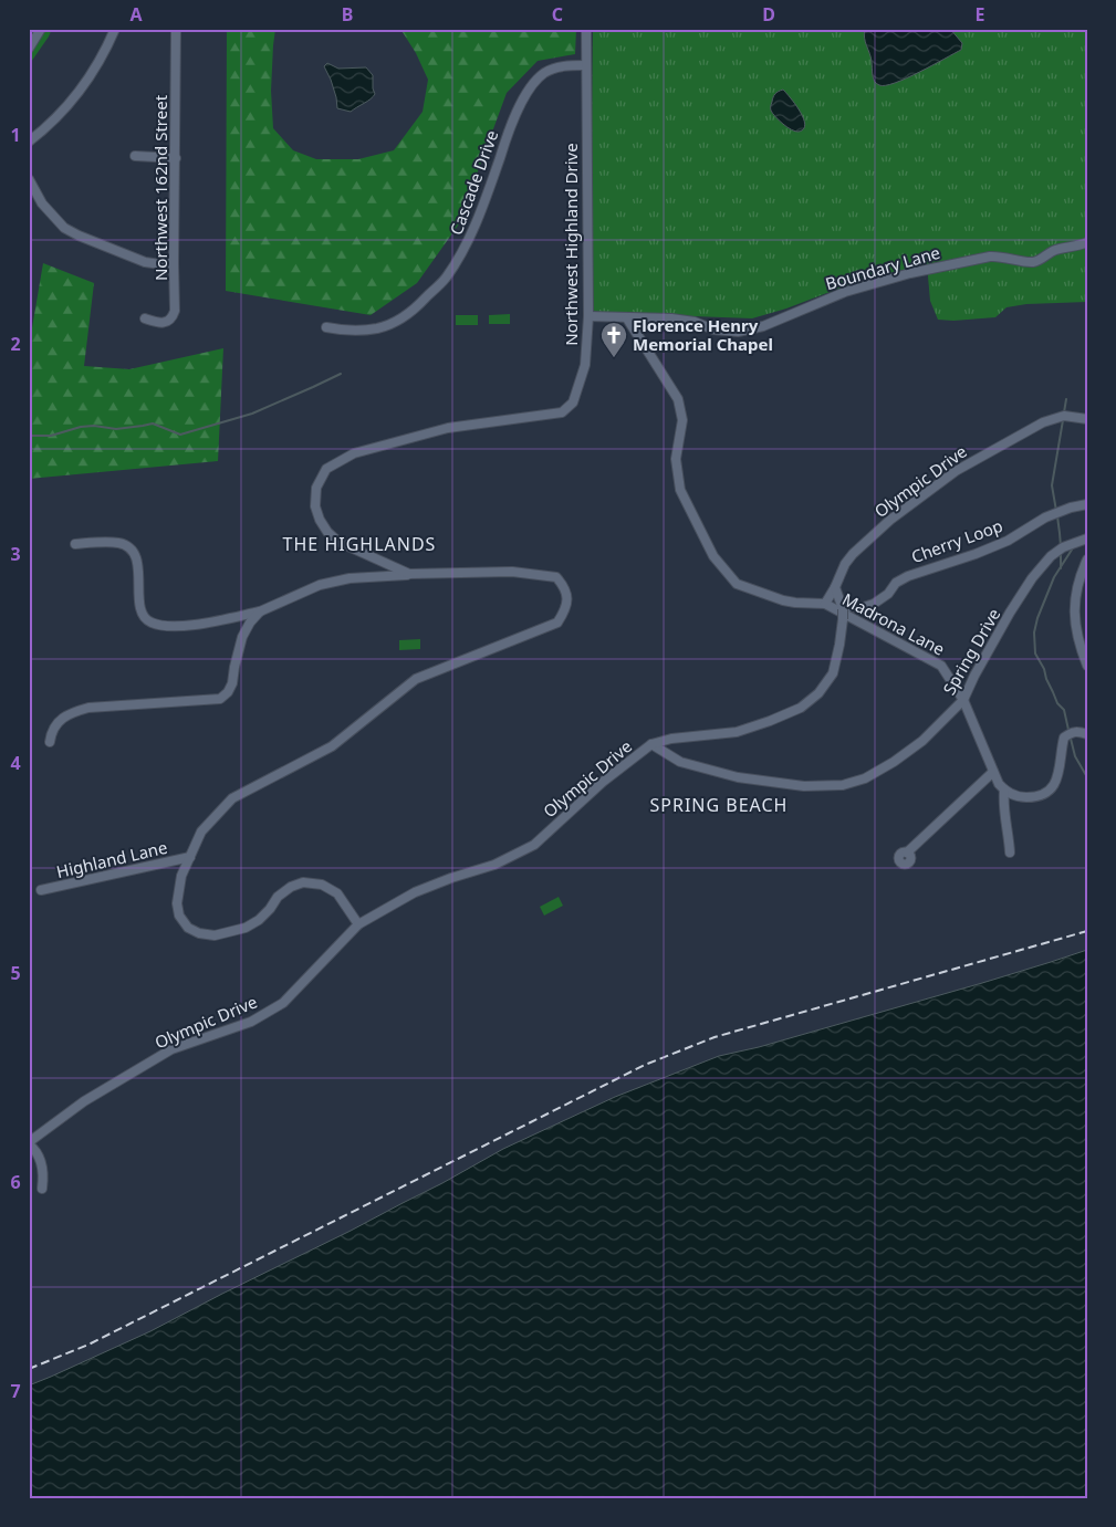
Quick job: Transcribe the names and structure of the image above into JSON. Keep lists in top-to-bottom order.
{
  "streets": {
    "street": [
      "Cascade Drive",
      "Northwest 162nd Street",
      "Northwest Highland Drive",
      "Boundary Lane",
      "Olympic Drive",
      "Cherry Loop",
      "Madrona Lane",
      "Spring Drive",
      "Highland Lane"
    ]
  },
  "crossings": [
    ["Cascade Drive", "Northwest Highland Drive"],
    ["Northwest Highland Drive", "Boundary Lane"],
    ["Northwest Highland Drive", "Olympic Drive"],
    ["Northwest Highland Drive", "Highland Lane"],
    ["Olympic Drive", "Cherry Loop"],
    ["Olympic Drive", "Spring Drive"],
    ["Madrona Lane", "Spring Drive"]
  ],
  "districts": ["THE HIGHLANDS", "SPRING BEACH"],
  "places": {
    "church": ["Florence Henry Memorial Chapel"]
  },
  "grid": {
    "columns": [
      "A",
      "B",
      "C",
      "D",
      "E"
    ],
    "rows": [
      "1",
      "2",
      "3",
      "4",
      "5",
      "6",
      "7"
    ]
  }
}
